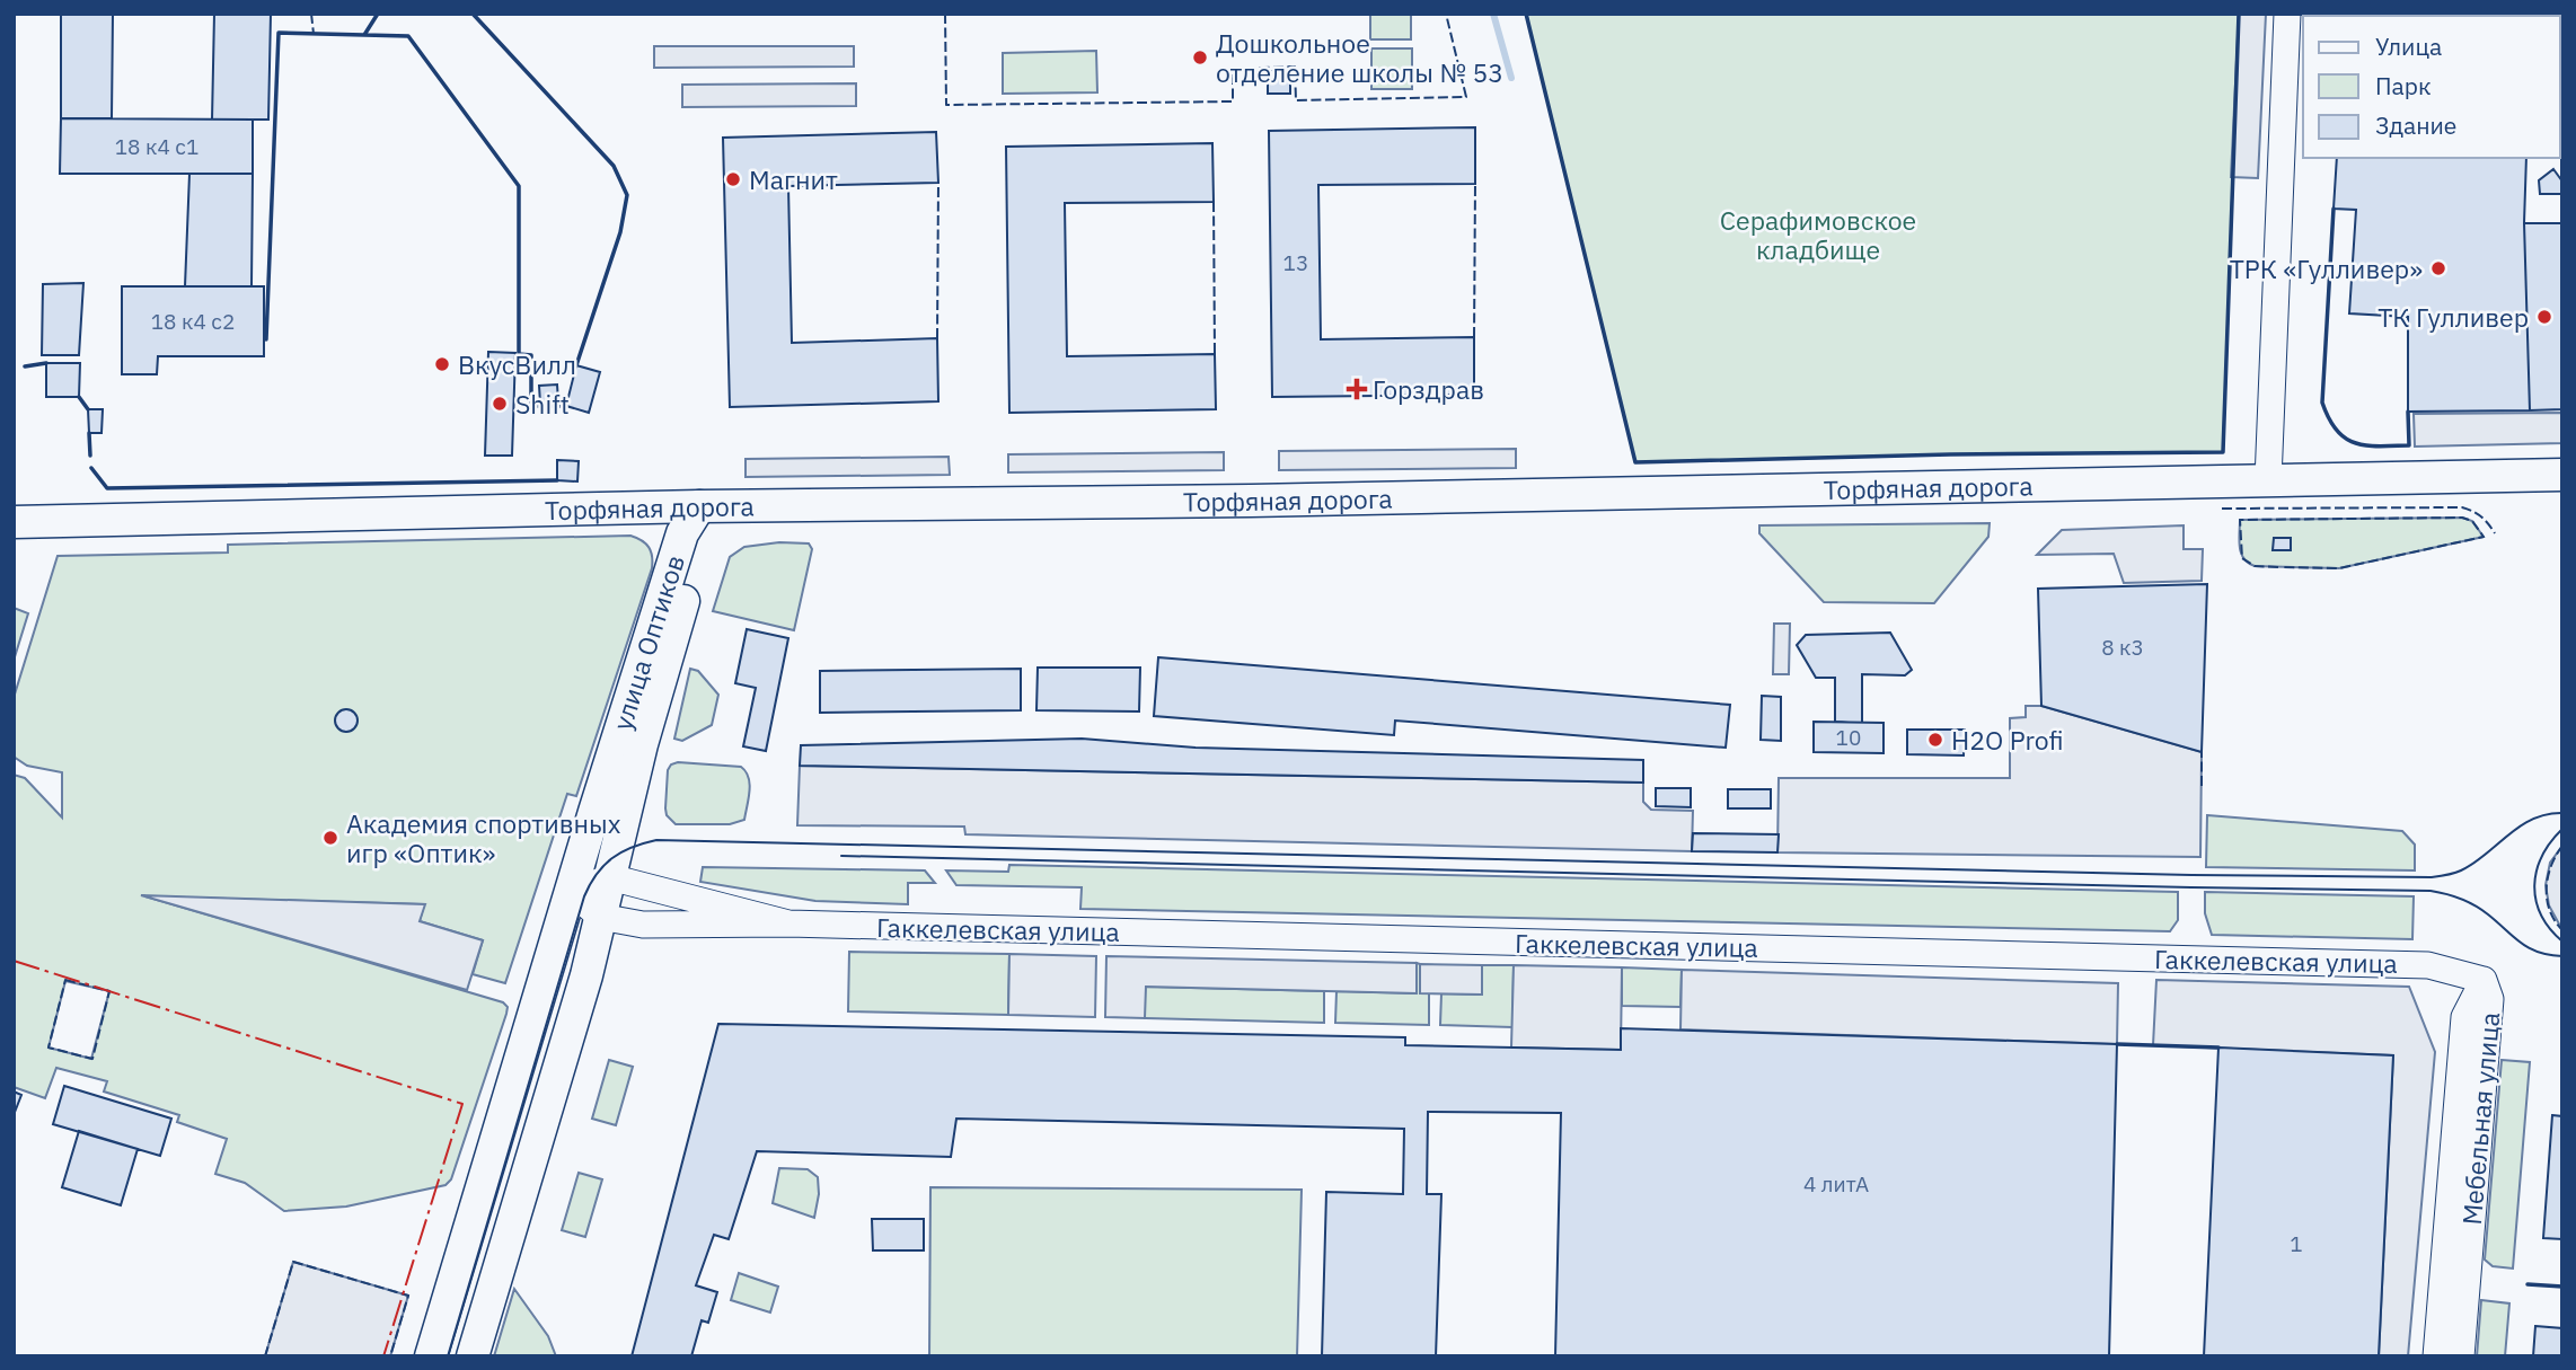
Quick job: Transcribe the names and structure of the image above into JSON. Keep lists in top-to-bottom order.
{
  "streets": {
    "main road": ["Торфяная дорога", "улица Оптиков"],
    "street": ["Гаккелевская улица", "Мебельная улица"]
  },
  "crossings": [
    ["Торфяная дорога", "улица Оптиков"],
    ["улица Оптиков", "Гаккелевская улица"],
    ["Гаккелевская улица", "Мебельная улица"]
  ],
  "parks": ["Серафимовское кладбище"],
  "places": {
    "other": [
      "Дошкольное отделение школы № 53",
      "Магнит",
      "ТРК «Гулливер»",
      "ТК Гулливер",
      "ВкусВилл",
      "Shift",
      "H2O Profi",
      "Академия спортивных игр «Оптик»"
    ],
    "health": ["Горздрав"]
  },
  "house_numbers": [
    "18 к4 с1",
    "13",
    "18 к4 с2",
    "8 к3",
    "10",
    "4 литА",
    "1"
  ],
  "legend": ["Улица", "Парк", "Здание"]
}
